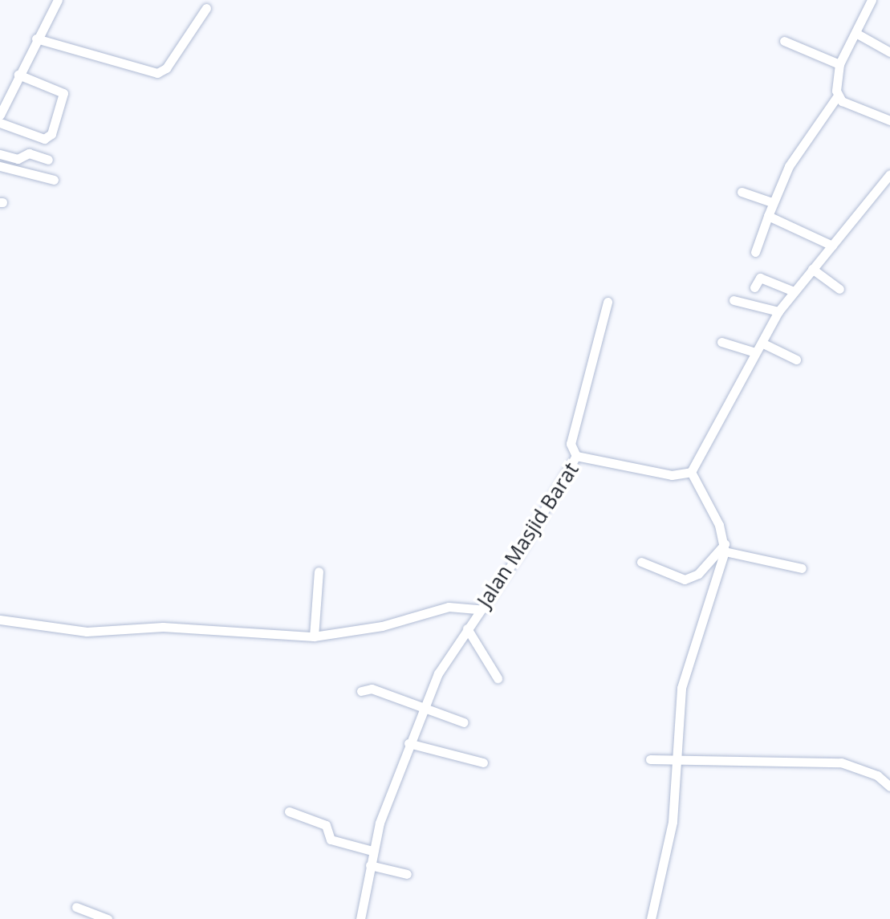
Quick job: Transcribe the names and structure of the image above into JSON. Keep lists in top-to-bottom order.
{
  "streets": {
    "street": ["Jalan Masjid Barat"]
  }
}
